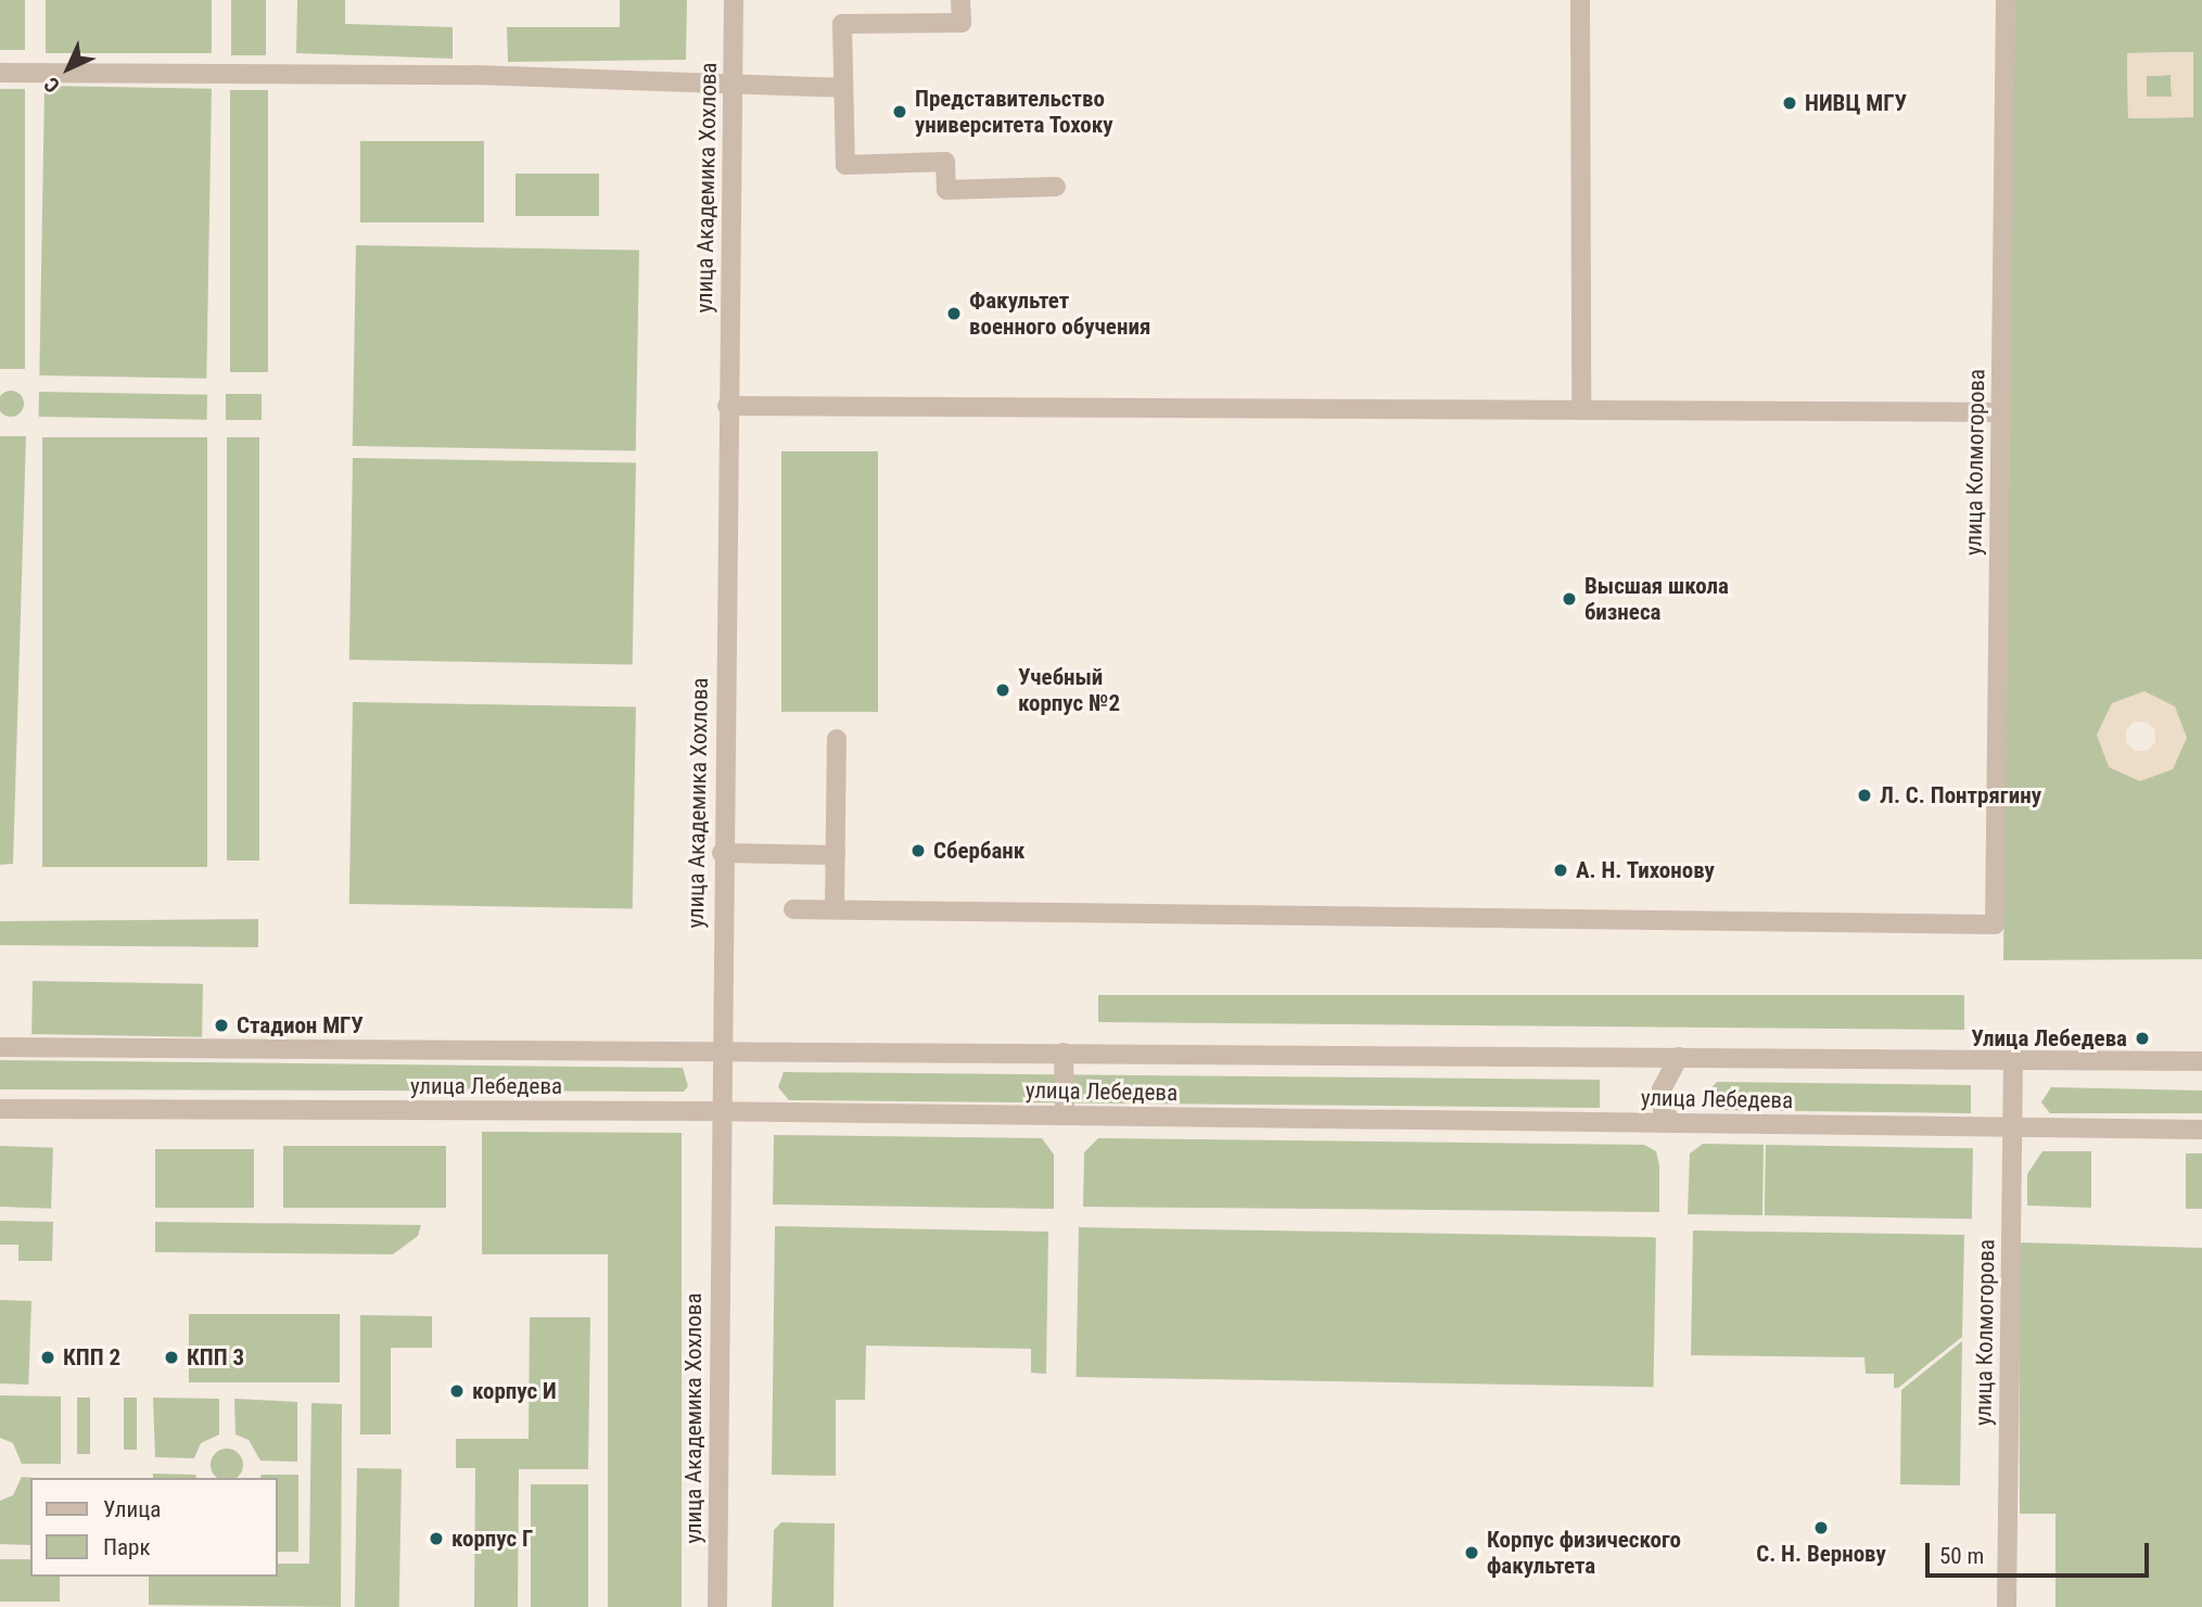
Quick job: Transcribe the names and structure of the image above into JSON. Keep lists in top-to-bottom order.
{
  "streets": {
    "street": ["улица Академика Хохлова", "улица Колмогорова", "улица Лебедева"]
  },
  "crossings": [
    ["улица Академика Хохлова", "улица Лебедева"],
    ["улица Колмогорова", "улица Лебедева"]
  ],
  "places": [
    "НИВЦ МГУ",
    "Представительство университета Тохоку",
    "Факультет военного обучения",
    "Высшая школа бизнеса",
    "Учебный корпус №2",
    "Л. С. Понтрягину",
    "Сбербанк",
    "А. Н. Тихонову",
    "Стадион МГУ",
    "Улица Лебедева",
    "КПП 2",
    "КПП 3",
    "корпус И",
    "С. Н. Вернову",
    "корпус Г",
    "Корпус физического факультета"
  ],
  "legend": ["Улица", "Парк"],
  "scale_bar": "50 m",
  "north": "bottom left"
}
